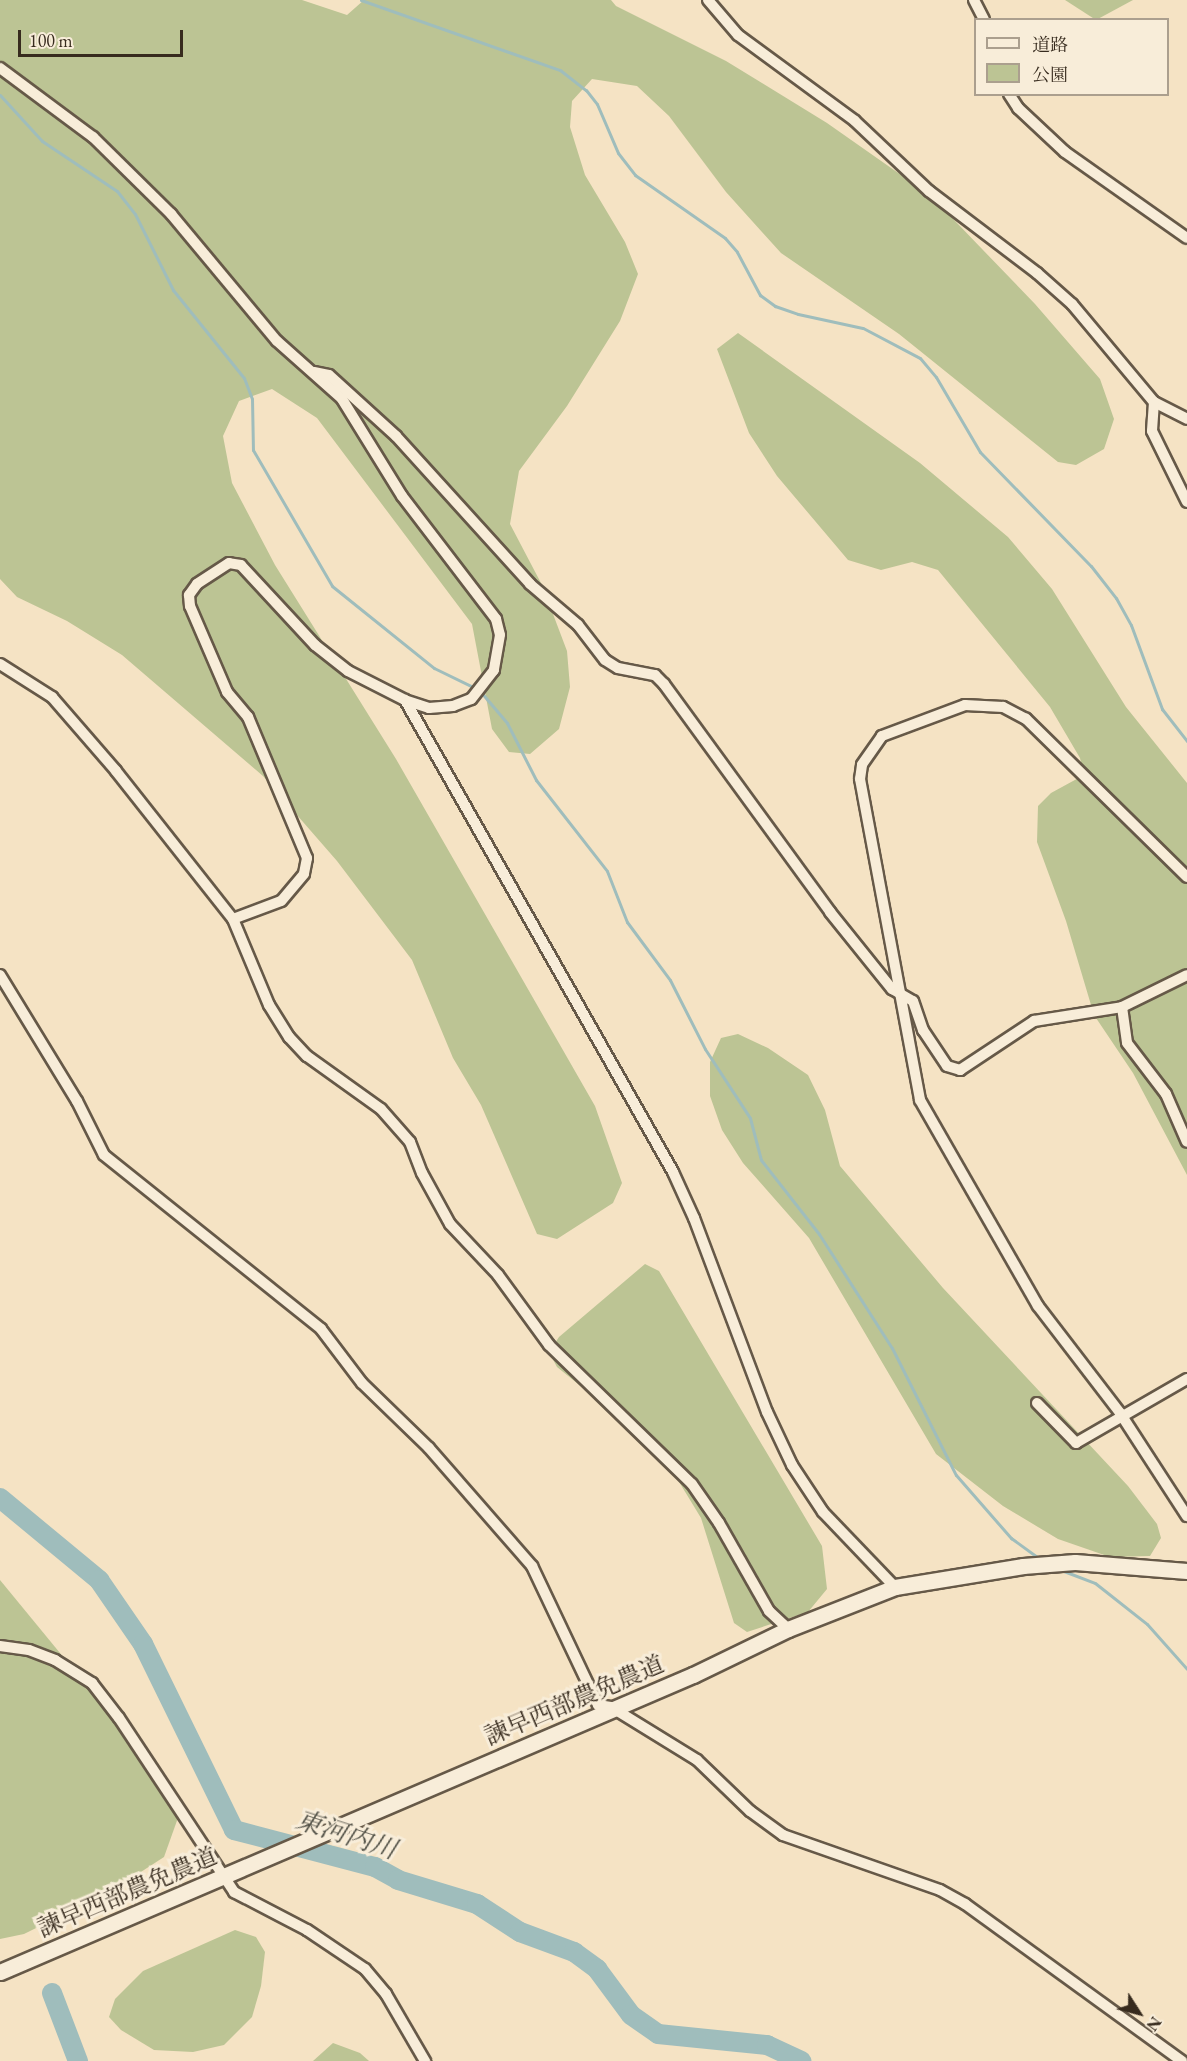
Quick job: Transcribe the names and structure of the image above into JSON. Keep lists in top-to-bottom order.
{
  "streets": {
    "street": ["諫早西部農免農道"]
  },
  "water": ["東河内川"],
  "legend": ["道路", "公園"],
  "scale_bar": "100 m",
  "north": "bottom right"
}
